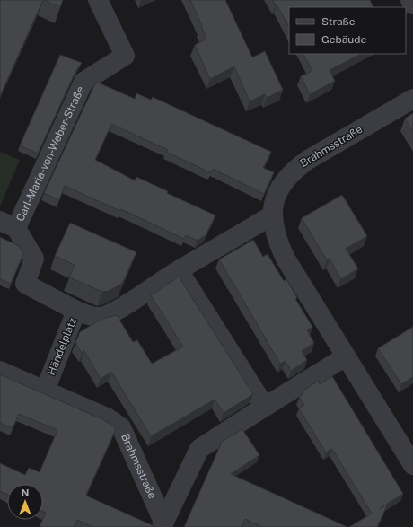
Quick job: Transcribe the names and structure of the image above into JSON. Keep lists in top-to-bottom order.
{
  "streets": {
    "street": ["Brahmsstraße", "Carl-Maria-von-Weber-Straße", "Händelplatz"]
  },
  "crossings": [
    ["Brahmsstraße", "Händelplatz"],
    ["Carl-Maria-von-Weber-Straße", "Händelplatz"]
  ],
  "legend": ["Straße", "Gebäude"],
  "north": "top"
}
